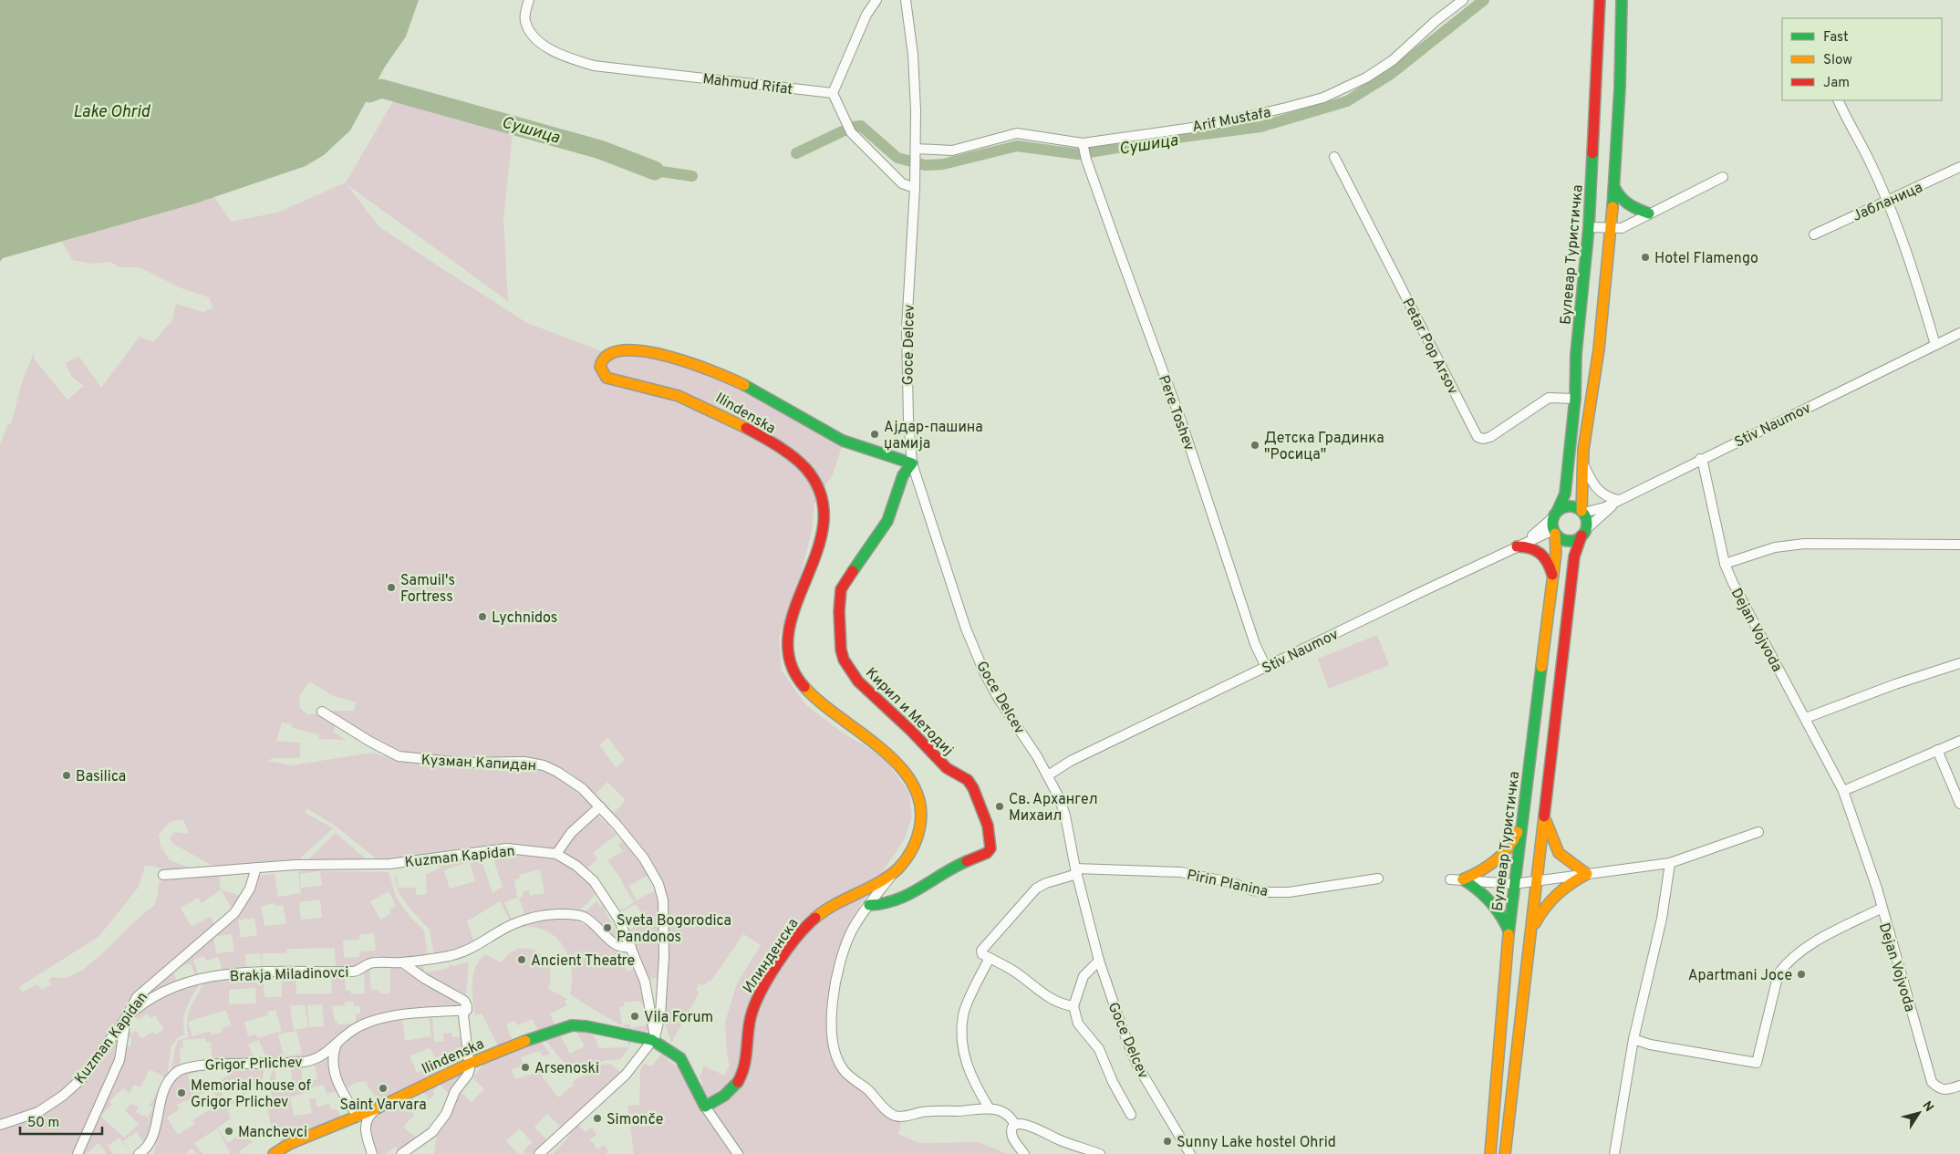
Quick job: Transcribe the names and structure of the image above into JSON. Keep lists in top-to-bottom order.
{
  "streets": {
    "main road": [
      "Булевар Туристичка",
      "Ilindenska",
      "Кирил и Методиј",
      "Илинденска"
    ],
    "street": [
      "Mahmud Rifat",
      "Arif Mustafa",
      "Јабланица",
      "Goce Delcev",
      "Petar Pop Arsov",
      "Pere Toshev",
      "Stiv Naumov",
      "Dejan Vojvoda",
      "Кузман Капидан",
      "Kuzman Kapidan",
      "Pirin Planina",
      "Brakja Miladinovci",
      "Grigor Prlichev"
    ]
  },
  "crossings": [
    ["Arif Mustafa", "Goce Delcev"],
    ["Arif Mustafa", "Pere Toshev"],
    ["Булевар Туристичка", "Petar Pop Arsov"],
    ["Булевар Туристичка", "Stiv Naumov"],
    ["Goce Delcev", "Ilindenska"],
    ["Goce Delcev", "Stiv Naumov"],
    ["Goce Delcev", "Кирил и Методиј"],
    ["Goce Delcev", "Pirin Planina"],
    ["Ilindenska", "Кирил и Методиј"],
    ["Ilindenska", "Кузман Капидан"],
    ["Ilindenska", "Kuzman Kapidan"],
    ["Ilindenska", "Илинденска"],
    ["Pere Toshev", "Stiv Naumov"],
    ["Stiv Naumov", "Dejan Vojvoda"],
    ["Кузман Капидан", "Kuzman Kapidan"],
    ["Kuzman Kapidan", "Brakja Miladinovci"]
  ],
  "water": ["Lake Ohrid", "Сушица"],
  "places": [
    "Hotel Flamengo",
    "Ајдар-пашина џамија",
    "Детска Градинка \"Росица\"",
    "Samuil's Fortress",
    "Lychnidos",
    "Basilica",
    "Св. Архангел Михаил",
    "Sveta Bogorodica Pandonos",
    "Ancient Theatre",
    "Apartmani Joce",
    "Vila Forum",
    "Arsenoski",
    "Saint Varvara",
    "Memorial house of Grigor Prlichev",
    "Simonče",
    "Manchevci",
    "Sunny Lake hostel Ohrid"
  ],
  "legend": ["Fast", "Slow", "Jam"],
  "scale_bar": "50 m",
  "north": "top right"
}
